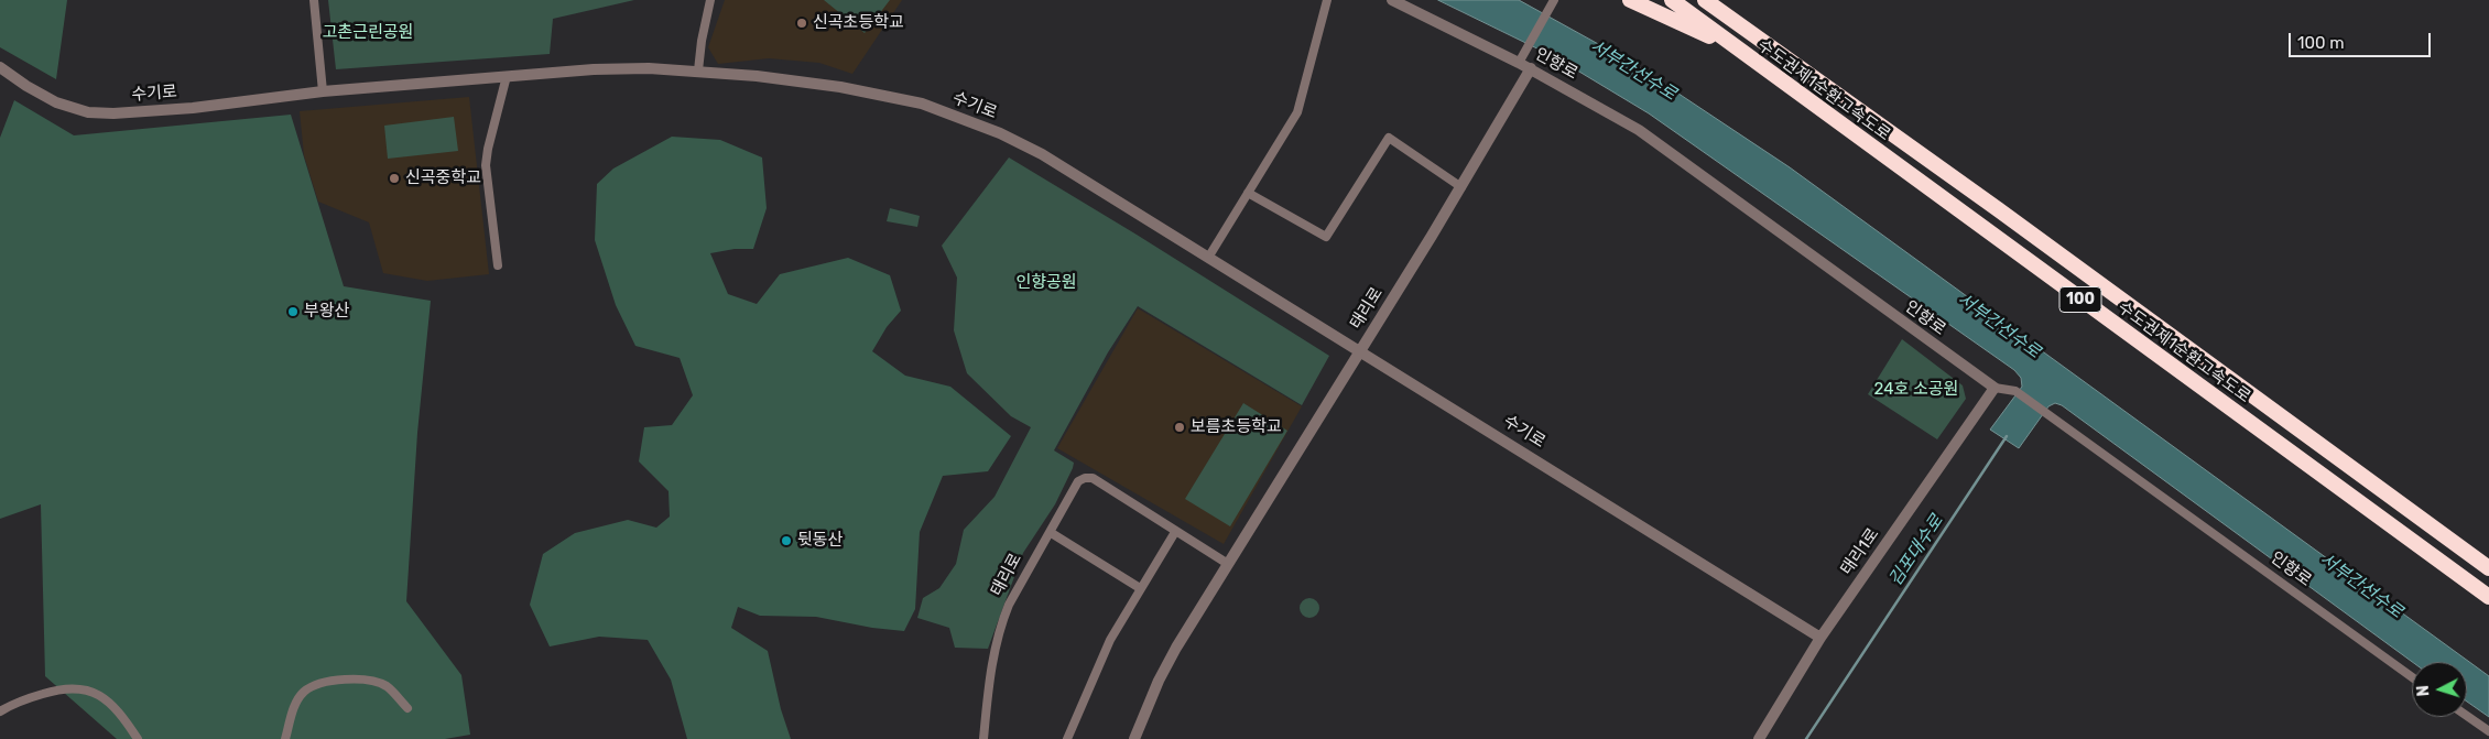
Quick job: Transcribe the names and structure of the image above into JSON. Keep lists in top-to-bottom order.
{
  "streets": {
    "highway": ["수도권제1순환고속도로", "100"],
    "street": [
      "인향로",
      "수기로",
      "태리로",
      "태리1로"
    ]
  },
  "crossings": [
    ["인향로", "태리로"],
    ["인향로", "태리1로"],
    ["수기로", "태리로"],
    ["수기로", "태리1로"]
  ],
  "water": ["서부간선수로", "김포대수로"],
  "parks": ["고촌근린공원", "인향공원", "24호 소공원"],
  "places": [
    "신곡초등학교",
    "신곡중학교",
    "부왕산",
    "보름초등학교",
    "뒷동산"
  ],
  "scale_bar": "100 m",
  "north": "left"
}
